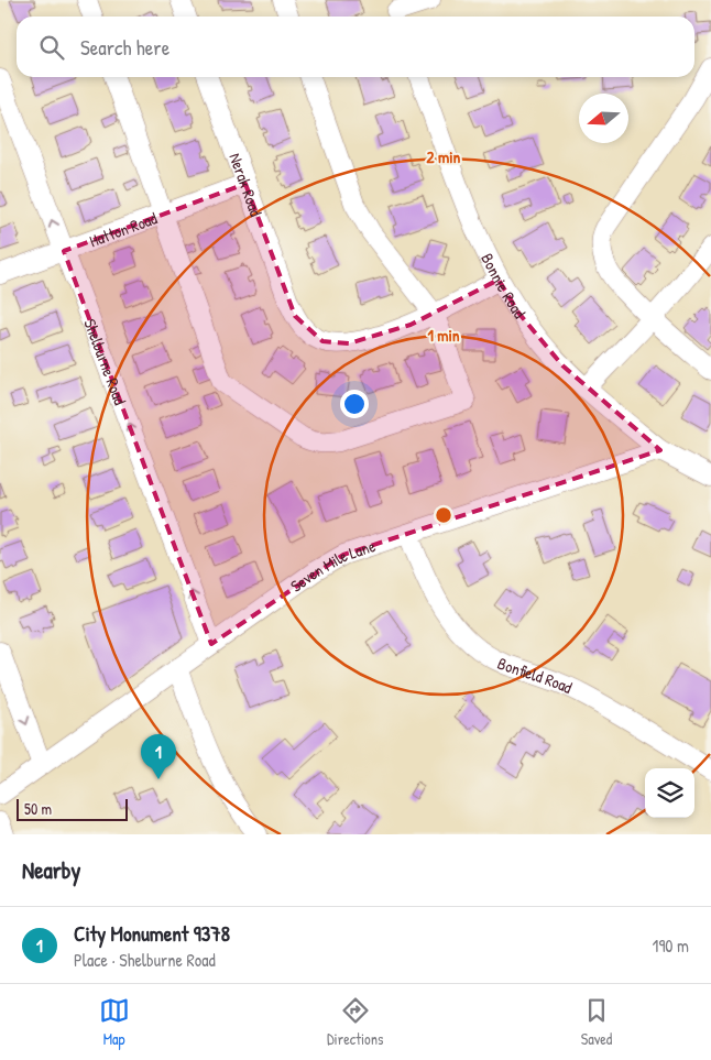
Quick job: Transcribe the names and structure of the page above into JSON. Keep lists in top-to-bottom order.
{
  "streets": {
    "street": [
      "Nerak Road",
      "Hatton Road",
      "Bonnie Road",
      "Shelburne Road",
      "Seven Mile Lane",
      "Bonfield Road"
    ]
  },
  "crossings": [
    ["Nerak Road", "Hatton Road"],
    ["Hatton Road", "Shelburne Road"],
    ["Bonnie Road", "Seven Mile Lane"],
    ["Shelburne Road", "Seven Mile Lane"],
    ["Seven Mile Lane", "Bonfield Road"]
  ],
  "one_way": ["Shelburne Road"],
  "scale_bar": "50 m",
  "north": "left",
  "page": {
    "search": "Search here",
    "pins": "1",
    "scale": "50 m",
    "heading": "Nearby",
    "list": [
      {
        "mark": "1",
        "name": "City Monument 9378",
        "note": "Place · Shelburne Road",
        "value": "190 m"
      }
    ],
    "nav": ["Map", "Directions", "Saved"]
  },
  "rings": ["2 min", "1 min"]
}
